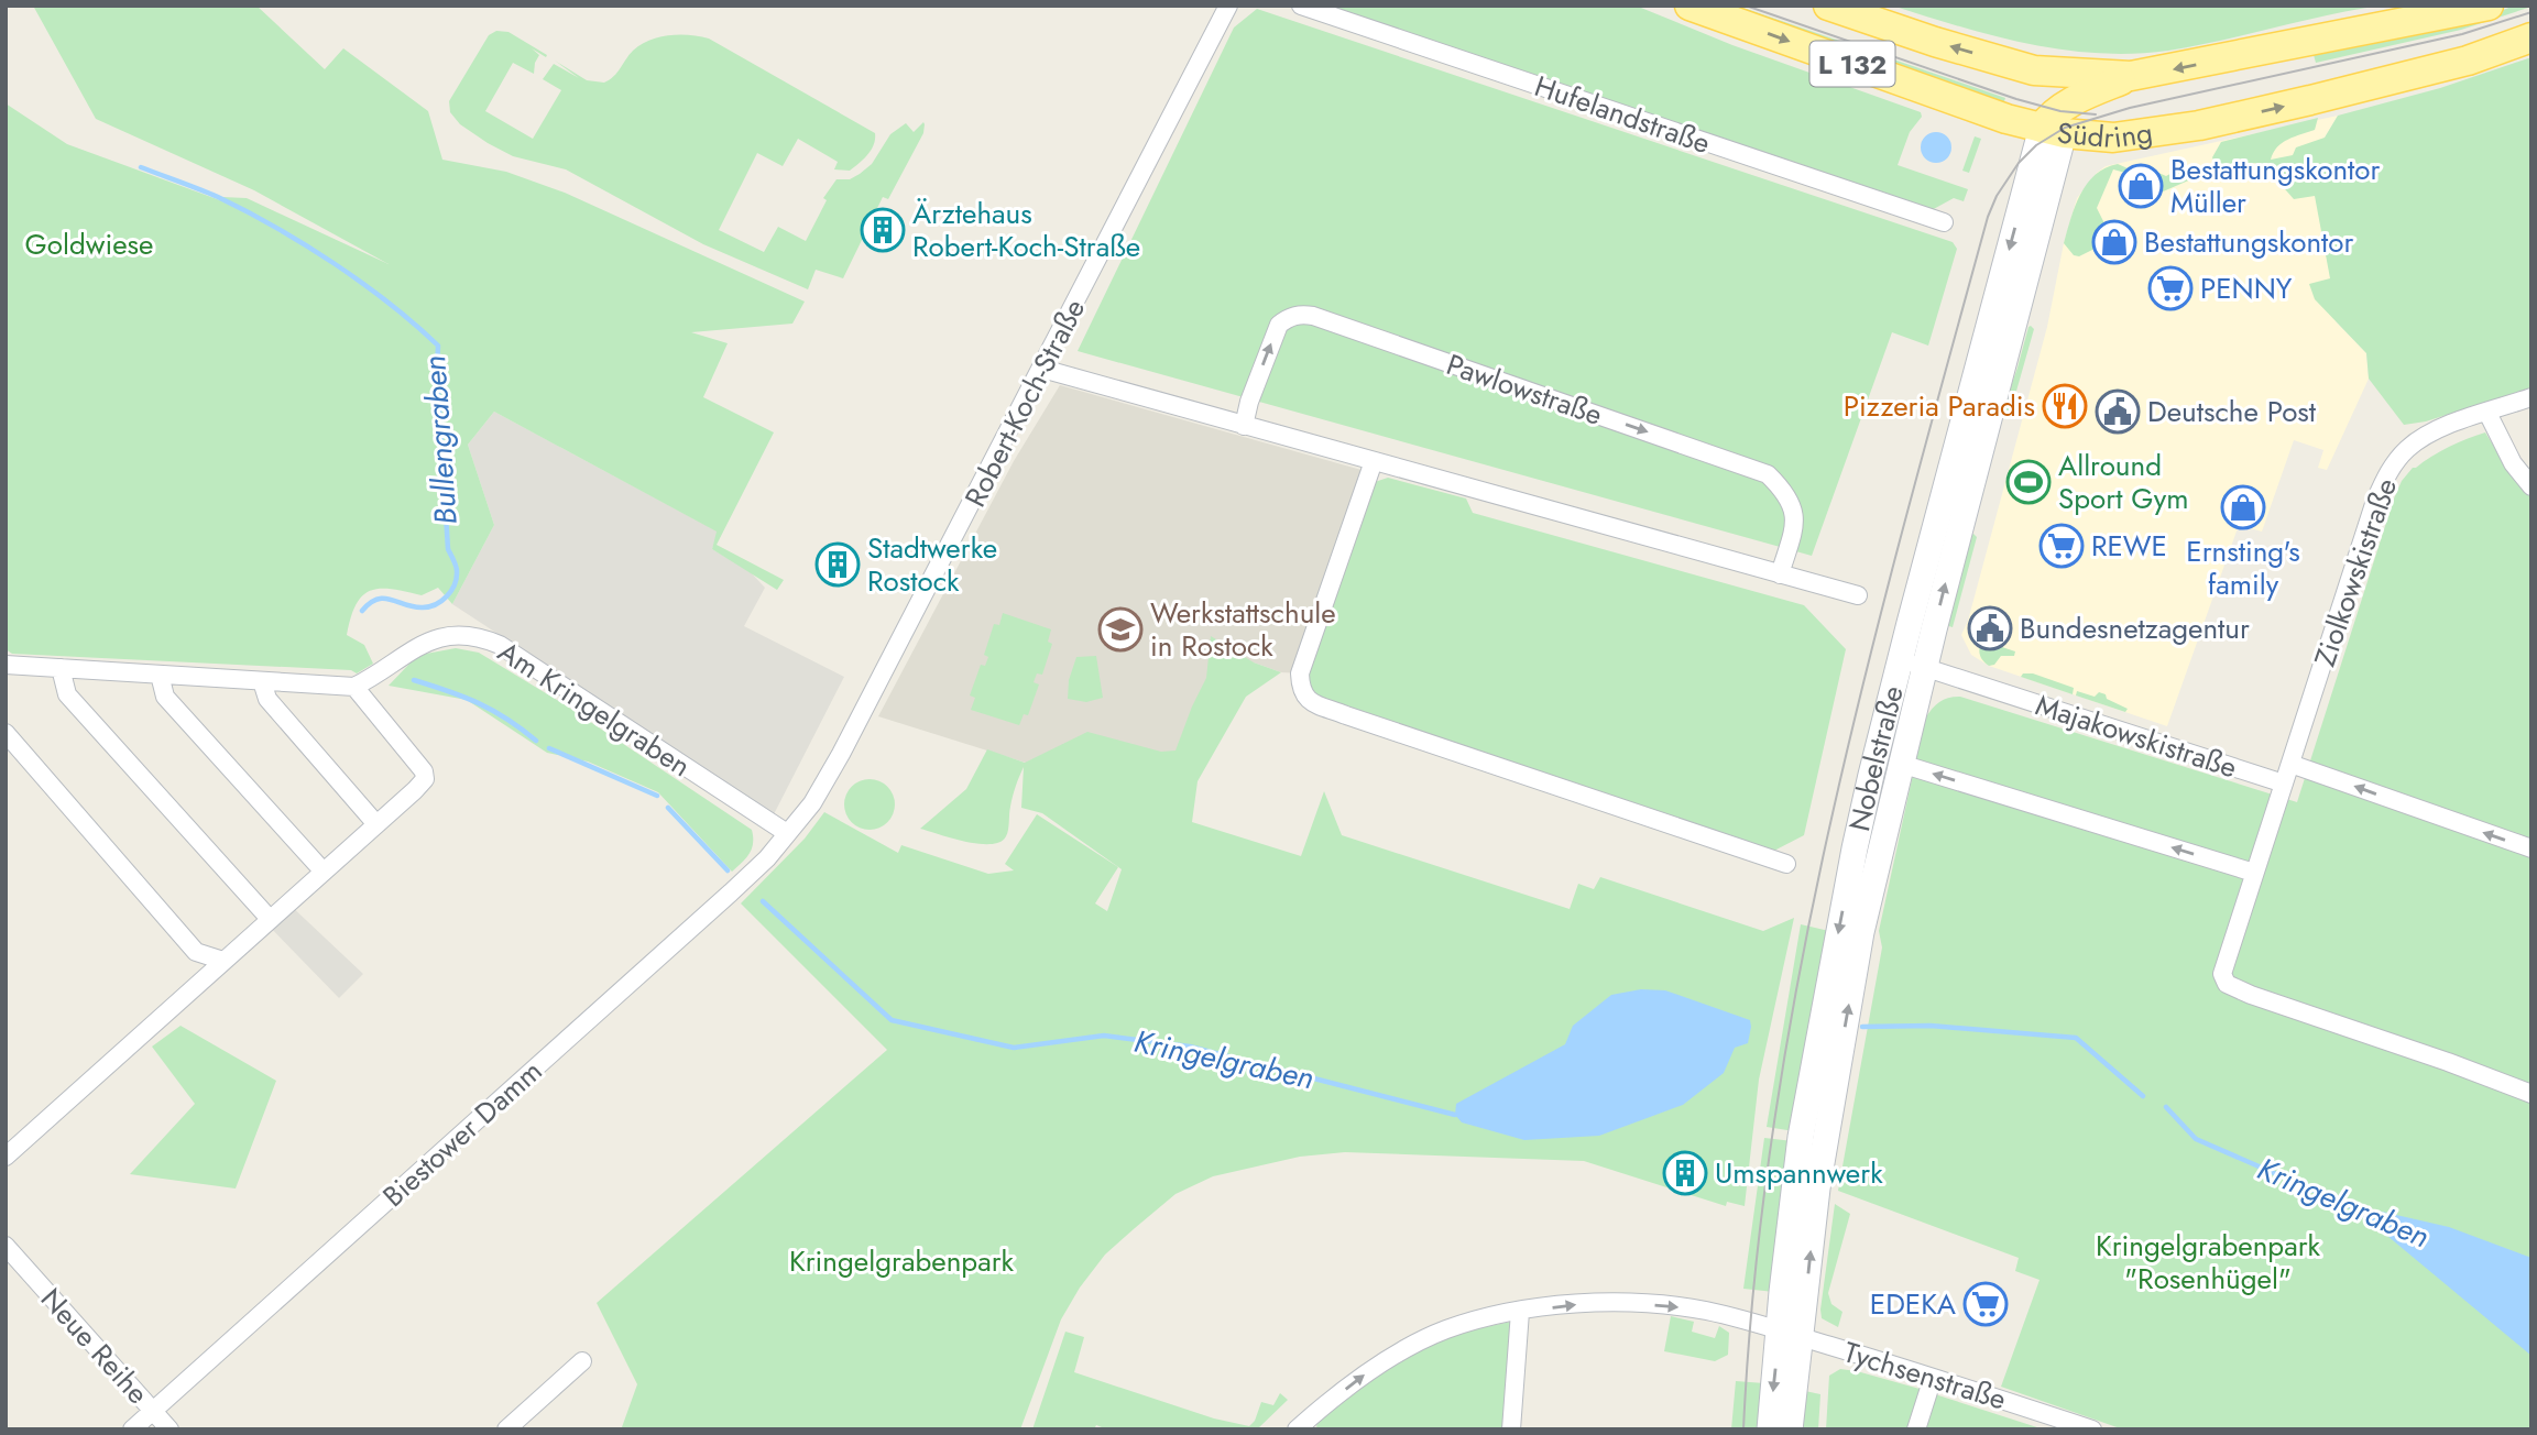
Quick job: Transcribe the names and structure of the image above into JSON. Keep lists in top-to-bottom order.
{
  "streets": {
    "main road": ["L 132", "Südring", "Nobelstraße"],
    "street": [
      "Hufelandstraße",
      "Pawlowstraße",
      "Robert-Koch-Straße",
      "Ziolkowskistraße",
      "Am Kringelgraben",
      "Majakowskistraße",
      "Biestower Damm",
      "Neue Reihe",
      "Tychsenstraße"
    ]
  },
  "crossings": [
    ["Südring", "Nobelstraße"],
    ["Robert-Koch-Straße", "Am Kringelgraben"],
    ["Robert-Koch-Straße", "Biestower Damm"],
    ["Ziolkowskistraße", "Majakowskistraße"],
    ["Am Kringelgraben", "Biestower Damm"],
    ["Majakowskistraße", "Nobelstraße"],
    ["Nobelstraße", "Tychsenstraße"],
    ["Biestower Damm", "Neue Reihe"]
  ],
  "one_way": ["Tychsenstraße"],
  "water": ["Bullengraben", "Kringelgraben"],
  "parks": ["Goldwiese", "Kringelgrabenpark \"Rosenhügel\"", "Kringelgrabenpark"],
  "places": {
    "shop": ["Bestattungskontor Müller", "Bestattungskontor", "Ernsting's family"],
    "building": ["Ärztehaus Robert-Koch-Straße", "Stadtwerke Rostock", "Umspannwerk"],
    "supermarket": ["PENNY", "REWE", "EDEKA"],
    "restaurant": ["Pizzeria Paradis"],
    "public building": ["Deutsche Post", "Bundesnetzagentur"],
    "sports": ["Allround Sport Gym"],
    "school or university": ["Werkstattschule in Rostock"]
  }
}
